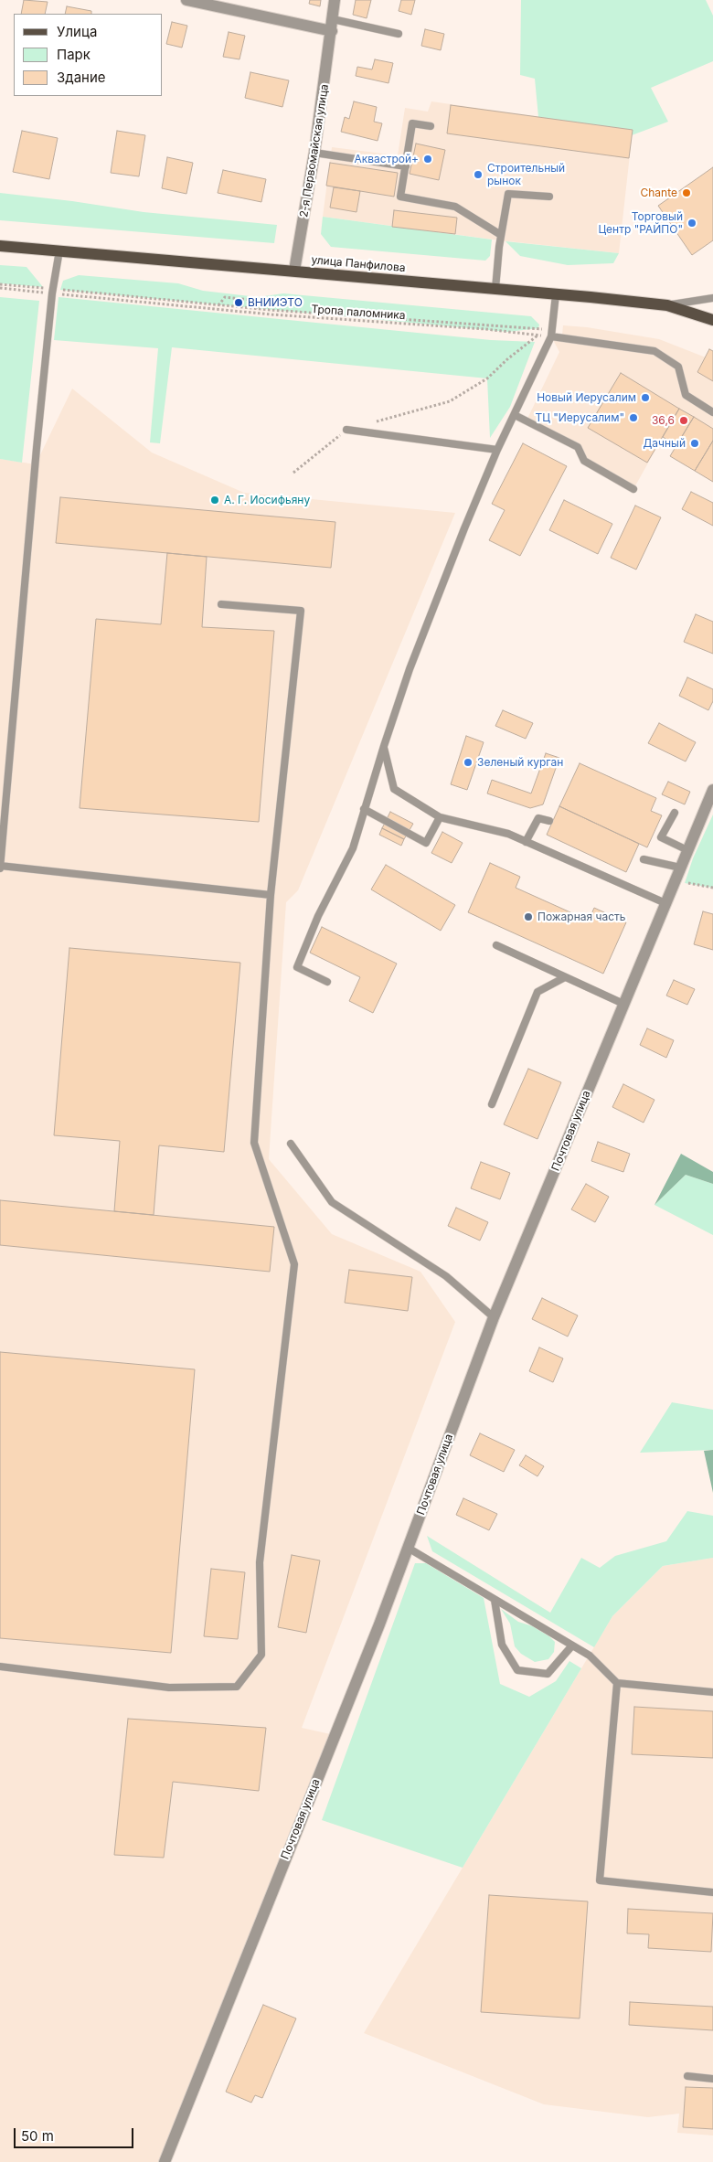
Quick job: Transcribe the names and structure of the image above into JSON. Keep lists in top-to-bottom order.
{
  "streets": {
    "main road": ["улица Панфилова"],
    "street": ["2-я Первомайская улица", "Почтовая улица"],
    "path": ["Тропа паломника"]
  },
  "crossings": [
    ["2-я Первомайская улица", "улица Панфилова"]
  ],
  "places": [
    "Аквастрой+",
    "Строительный рынок",
    "Chante",
    "Торговый Центр \"РАЙПО\"",
    "ВНИИЭТО",
    "Новый Иерусалим",
    "ТЦ \"Иерусалим\"",
    "36,6",
    "Дачный",
    "А. Г. Иосифьяну",
    "Зеленый курган",
    "Пожарная часть"
  ],
  "legend": ["Улица", "Парк", "Здание"],
  "scale_bar": "50 m"
}
